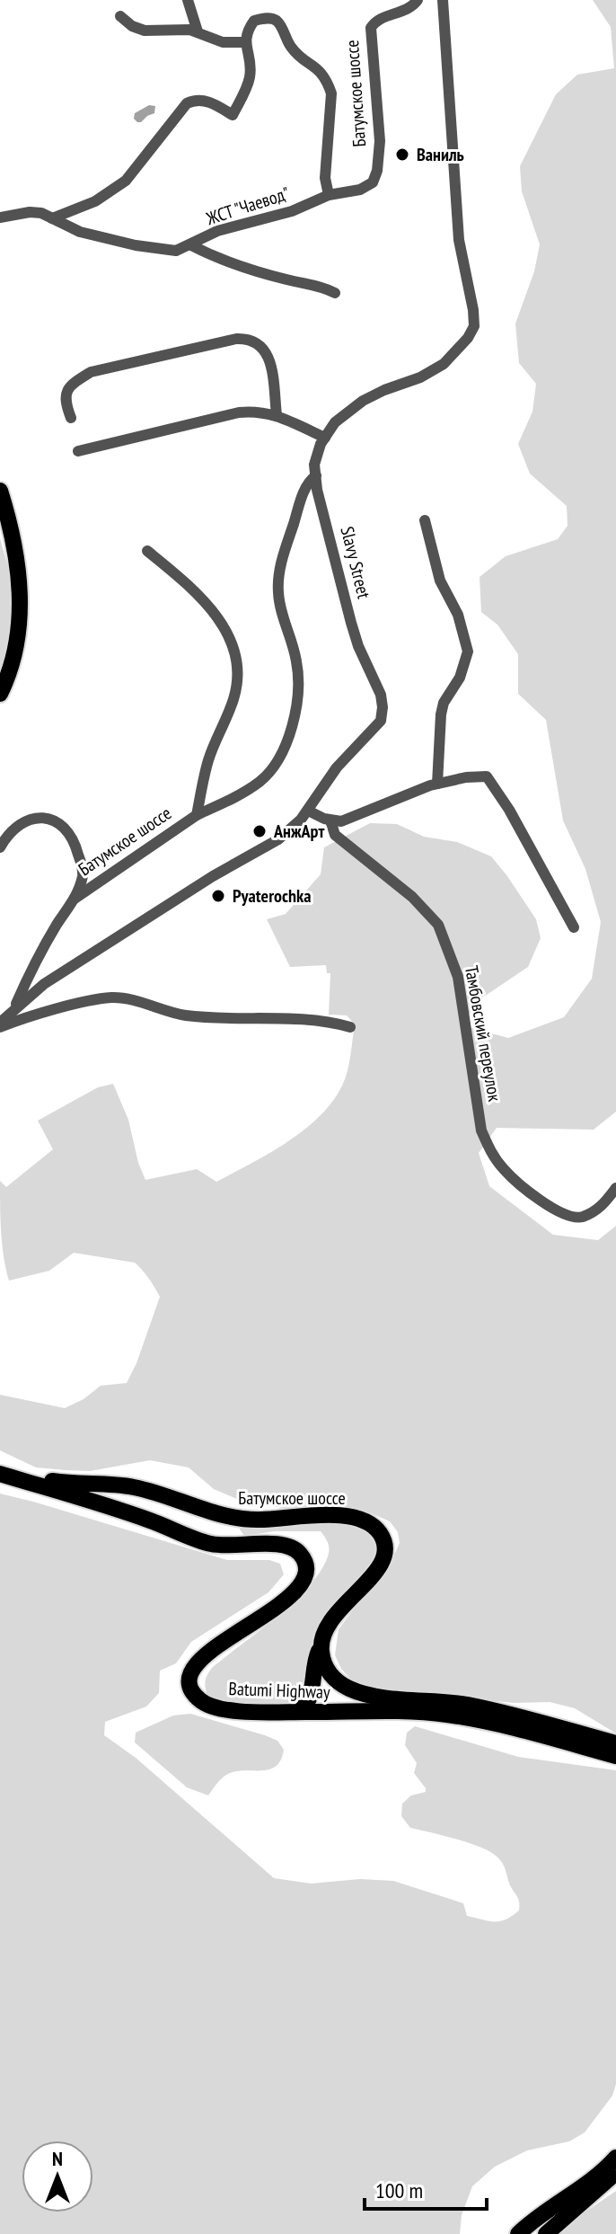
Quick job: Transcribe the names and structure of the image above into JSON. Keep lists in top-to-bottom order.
{
  "streets": {
    "highway": ["Батумское шоссе", "Batumi Highway"],
    "street": ["ЖСТ \"Чаевод\"", "Slavy Street", "Тамбовский переулок"]
  },
  "crossings": [
    ["Батумское шоссе", "ЖСТ \"Чаевод\""],
    ["Батумское шоссе", "Slavy Street"],
    ["Батумское шоссе", "Batumi Highway"],
    ["Slavy Street", "Тамбовский переулок"]
  ],
  "places": ["Ваниль", "АнжАрт", "Pyaterochka"],
  "scale_bar": "100 m",
  "north": "top"
}
